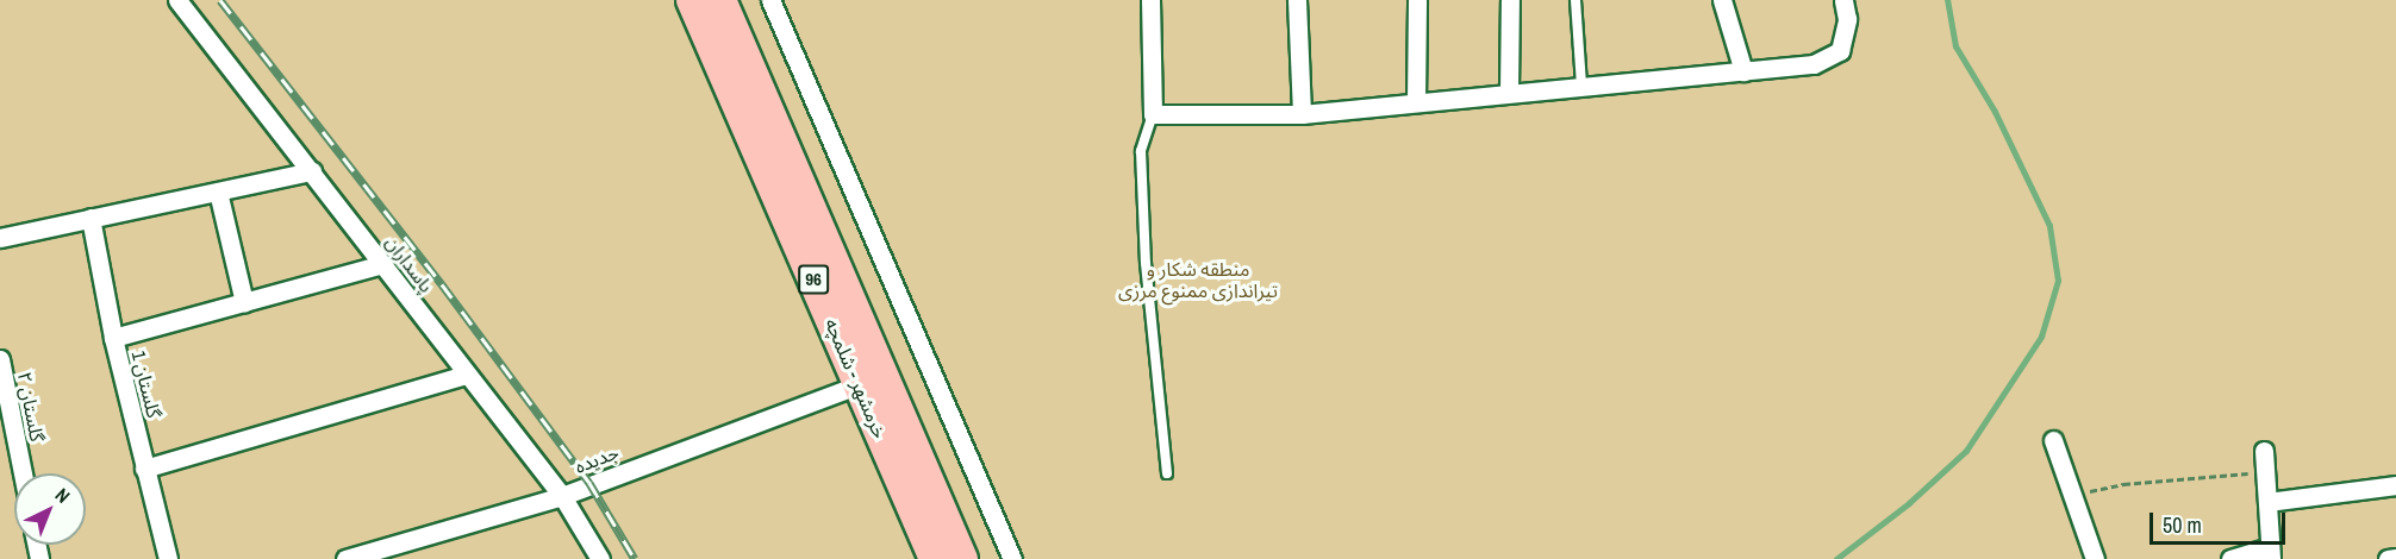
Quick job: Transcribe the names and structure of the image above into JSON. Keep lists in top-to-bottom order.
{
  "streets": {
    "highway": ["96", "خرمشهر - شلمچه"],
    "street": [
      "پاسداران",
      "گلستان 1",
      "گلستان ۲",
      "جدیده"
    ]
  },
  "crossings": [
    ["پاسداران", "جدیده"],
    ["خرمشهر - شلمچه", "جدیده"]
  ],
  "parks": ["منطقه شکار و تیراندازی ممنوع مرزی"],
  "scale_bar": "50 m",
  "north": "top right"
}
